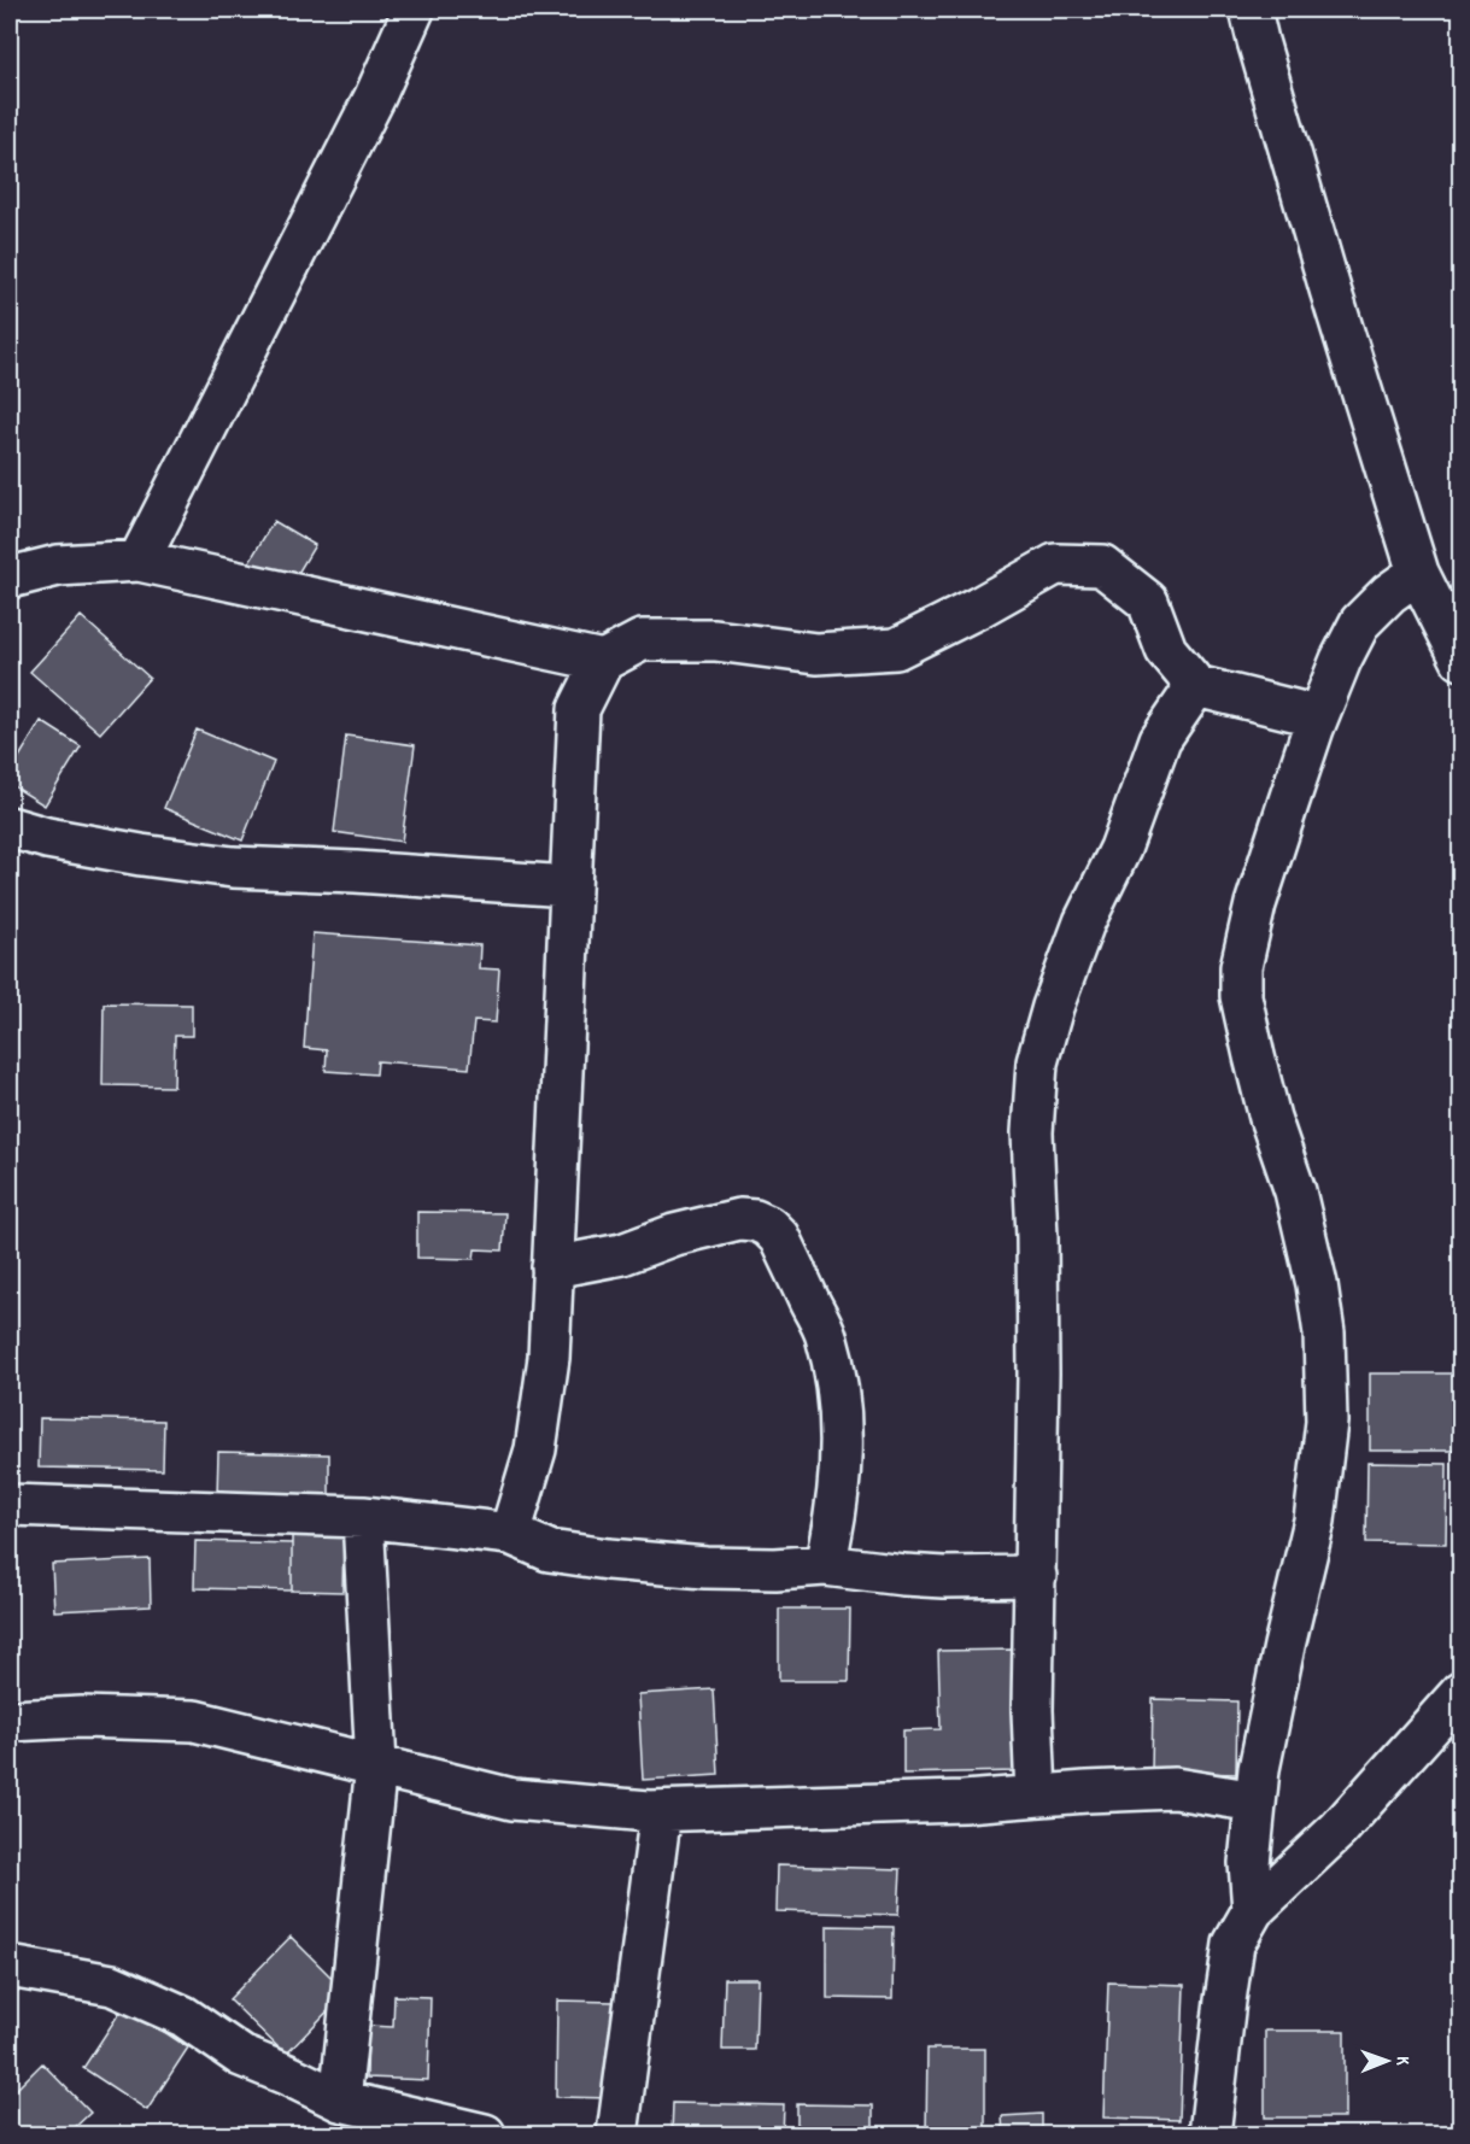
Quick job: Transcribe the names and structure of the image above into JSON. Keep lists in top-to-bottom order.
{
  "north": "right"
}
